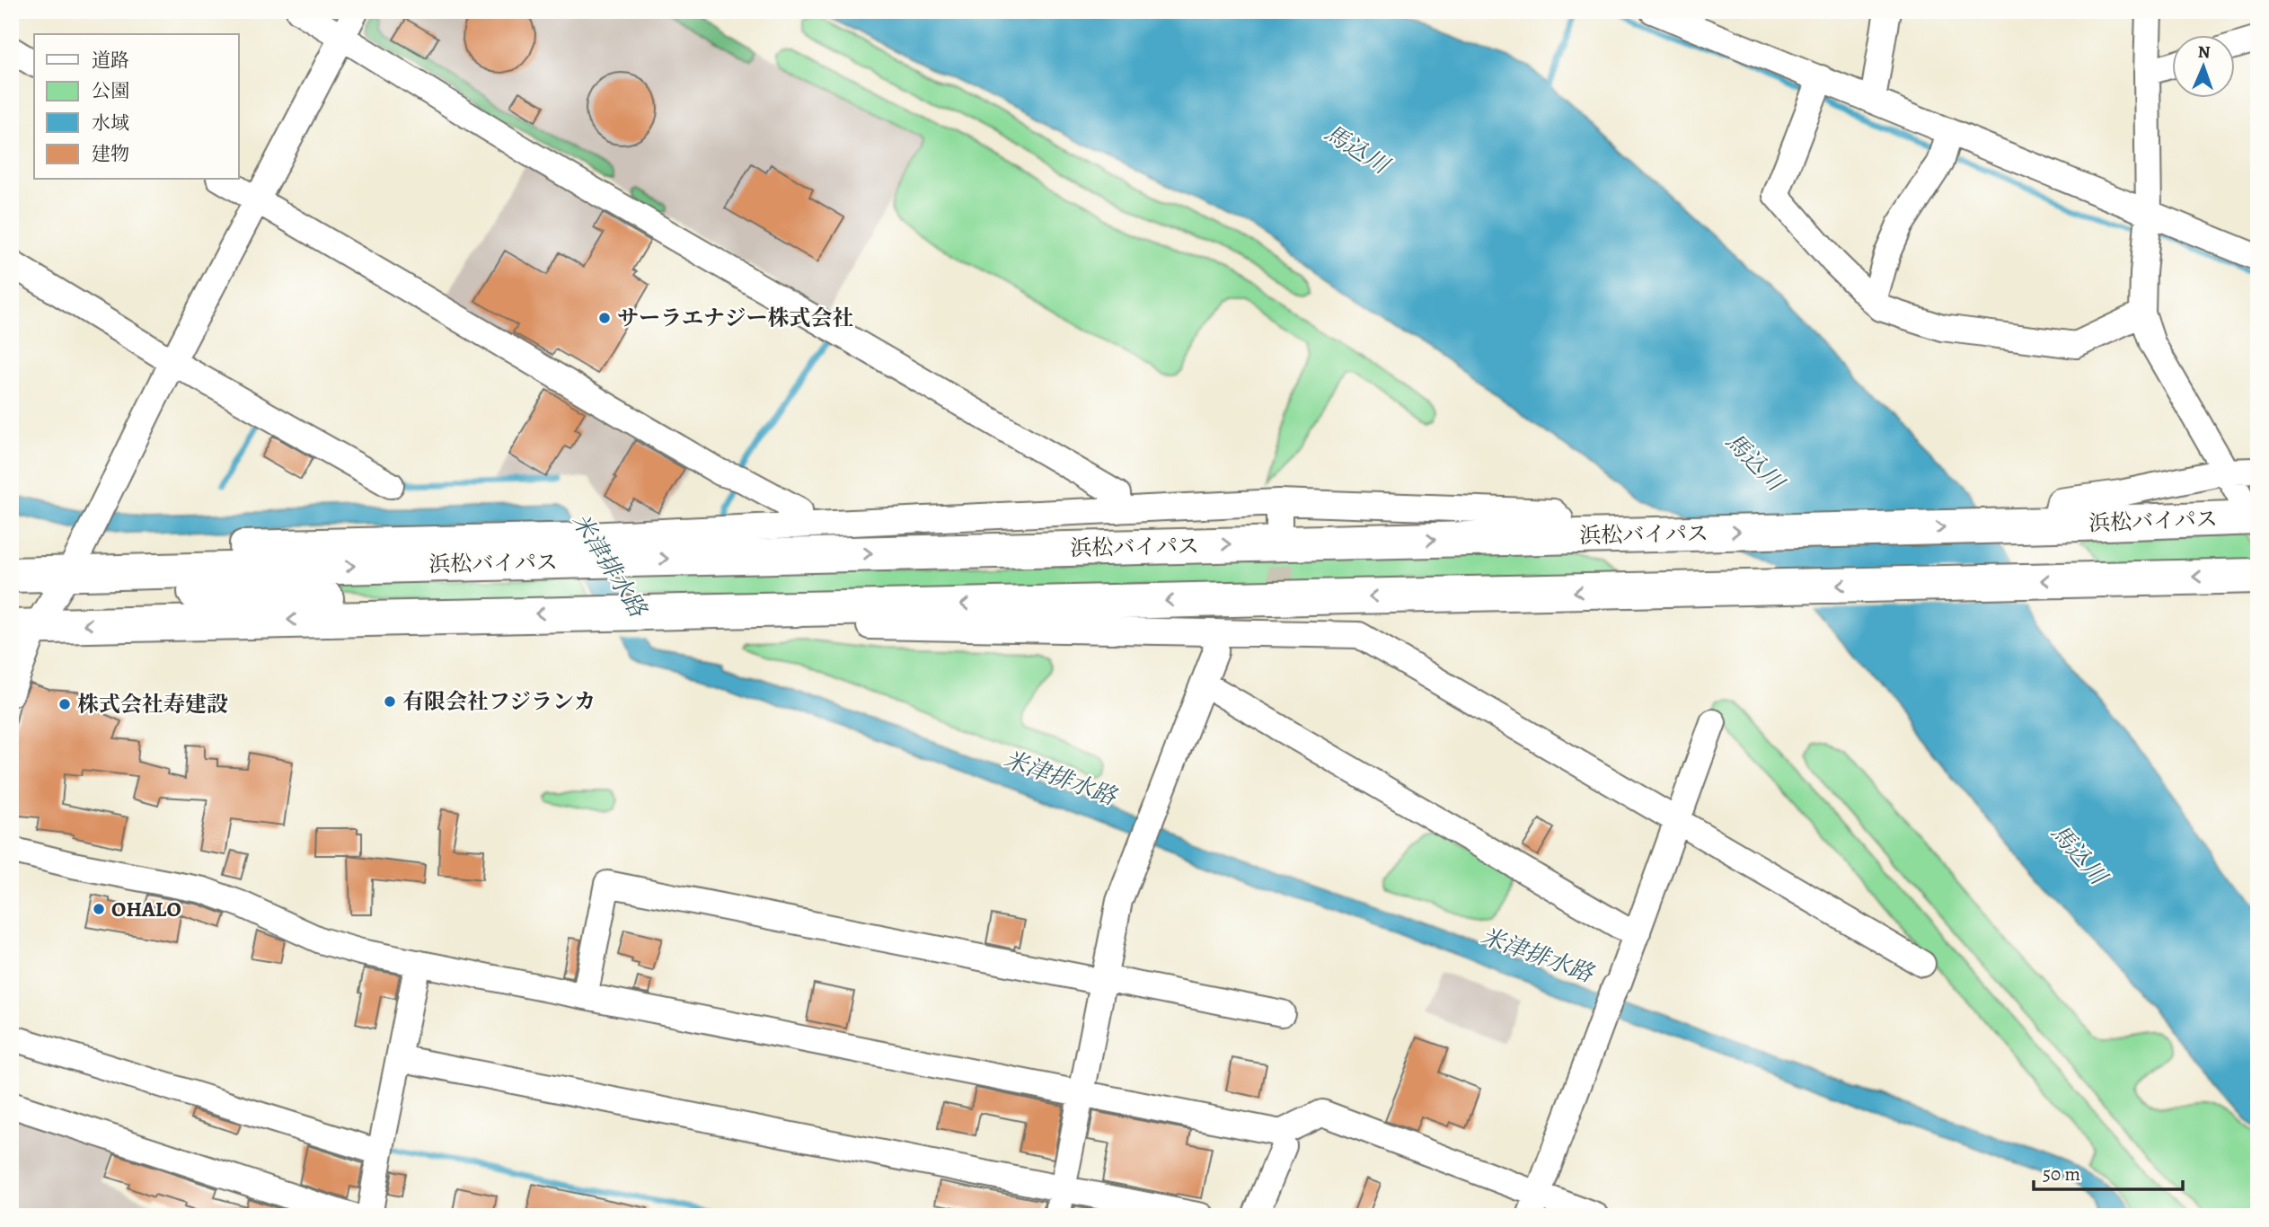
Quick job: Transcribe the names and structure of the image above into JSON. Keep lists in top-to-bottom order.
{
  "streets": {
    "highway": ["浜松バイパス"]
  },
  "water": ["馬込川", "米津排水路"],
  "places": [
    "サーラエナジー株式会社",
    "有限会社フジランカ",
    "株式会社寿建設",
    "OHALO"
  ],
  "legend": [
    "道路",
    "公園",
    "水域",
    "建物"
  ],
  "scale_bar": "50 m",
  "north": "top"
}
